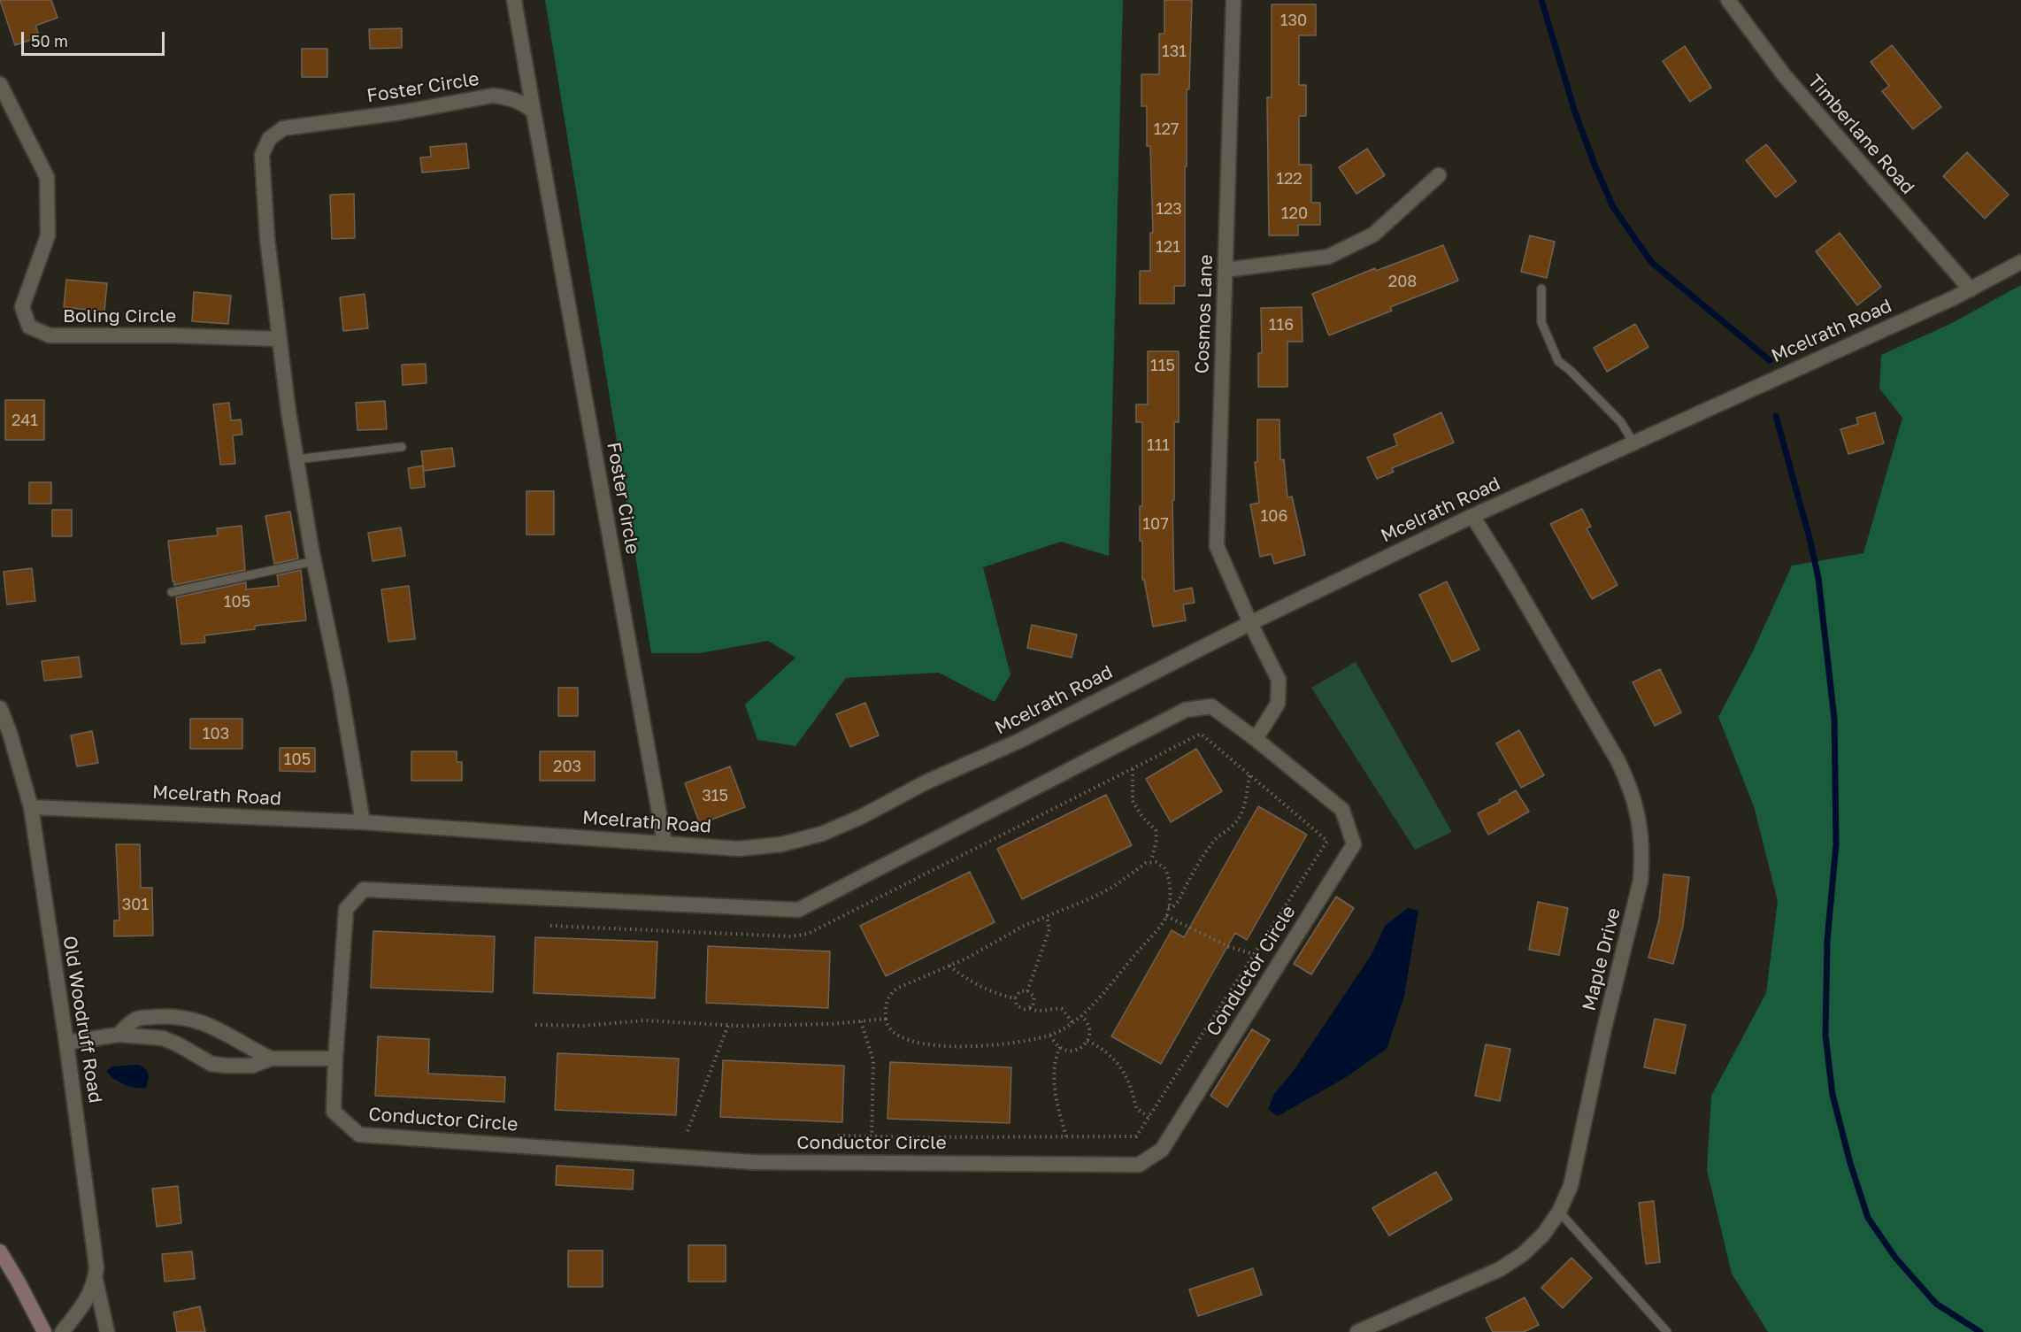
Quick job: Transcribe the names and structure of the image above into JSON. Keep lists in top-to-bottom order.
{
  "streets": {
    "street": [
      "Foster Circle",
      "Timberlane Road",
      "Cosmos Lane",
      "Boling Circle",
      "Mcelrath Road",
      "Maple Drive",
      "Conductor Circle",
      "Old Woodruff Road"
    ]
  },
  "crossings": [
    ["Foster Circle", "Boling Circle"],
    ["Foster Circle", "Mcelrath Road"],
    ["Timberlane Road", "Mcelrath Road"],
    ["Cosmos Lane", "Mcelrath Road"],
    ["Mcelrath Road", "Maple Drive"],
    ["Mcelrath Road", "Old Woodruff Road"]
  ],
  "house_numbers": [
    "130",
    "131",
    "127",
    "122",
    "123",
    "120",
    "121",
    "208",
    "116",
    "115",
    "241",
    "111",
    "106",
    "107",
    "105",
    "103",
    "105",
    "203",
    "315",
    "301"
  ],
  "scale_bar": "50 m"
}
